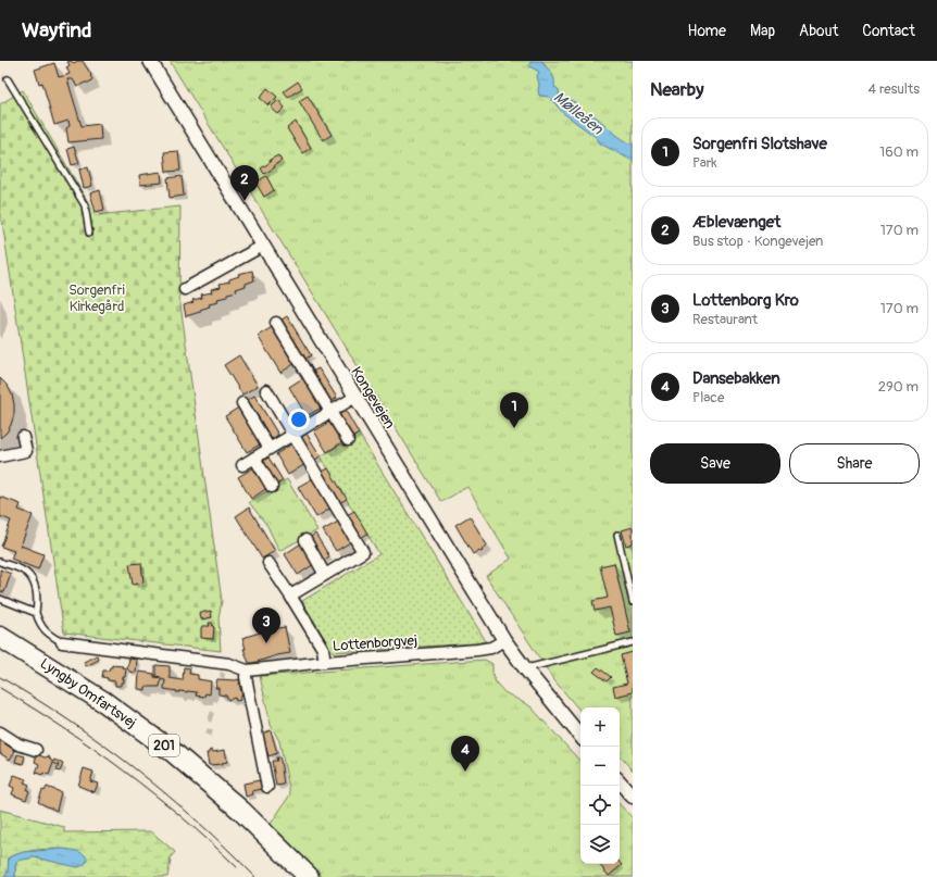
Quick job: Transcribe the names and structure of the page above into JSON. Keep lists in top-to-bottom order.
{
  "streets": {
    "highway": ["Lyngby Omfartsvej", "201"],
    "street": ["Kongevejen", "Lottenborgvej"]
  },
  "crossings": [
    ["Kongevejen", "Lottenborgvej"]
  ],
  "water": ["Mølleåen"],
  "parks": ["Sorgenfri Kirkegård"],
  "page": {
    "header": "Wayfind",
    "nav": [
      "Home",
      "Map",
      "About",
      "Contact"
    ],
    "heading": ["Nearby", "4 results"],
    "list": [
      {
        "mark": "1",
        "name": "Sorgenfri Slotshave",
        "note": "Park",
        "value": "160 m"
      },
      {
        "mark": "2",
        "name": "Æblevænget",
        "note": "Bus stop · Kongevejen",
        "value": "170 m"
      },
      {
        "mark": "3",
        "name": "Lottenborg Kro",
        "note": "Restaurant",
        "value": "170 m"
      },
      {
        "mark": "4",
        "name": "Dansebakken",
        "note": "Place",
        "value": "290 m"
      }
    ],
    "pins": [
      "2",
      "1",
      "3",
      "4"
    ],
    "buttons": ["Save", "Share"],
    "map_buttons": ["+", "−"]
  }
}
